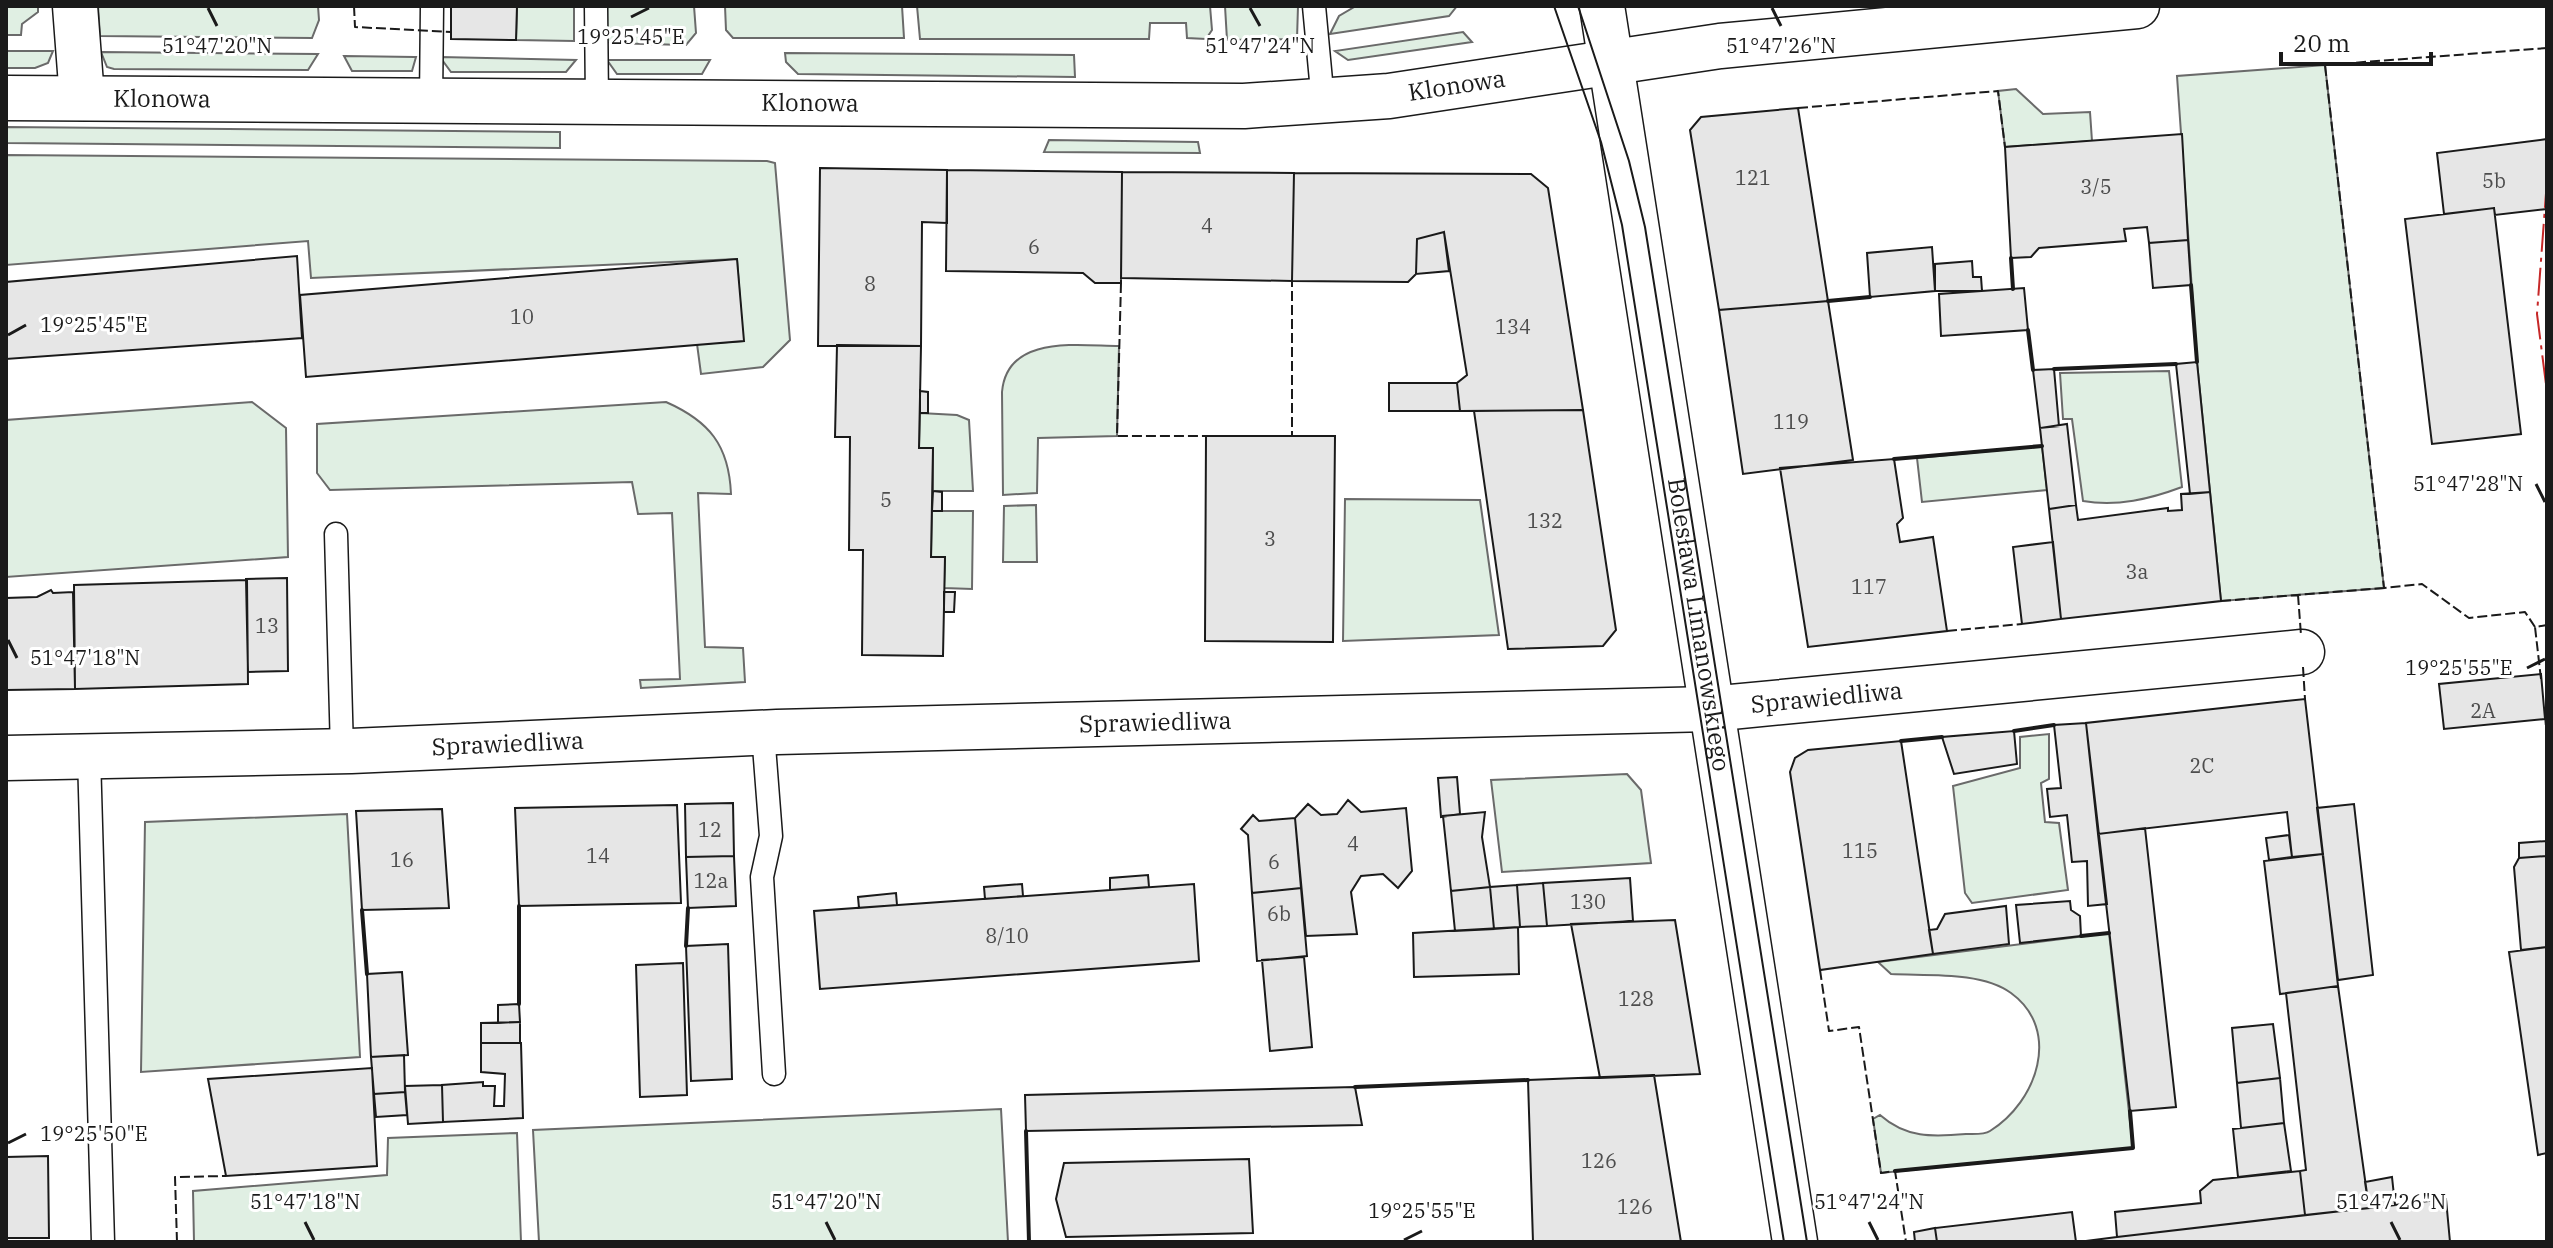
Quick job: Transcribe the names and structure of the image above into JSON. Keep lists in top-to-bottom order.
{
  "streets": {
    "street": ["Klonowa", "Bolesława Limanowskiego", "Sprawiedliwa"]
  },
  "crossings": [
    ["Klonowa", "Bolesława Limanowskiego"],
    ["Bolesława Limanowskiego", "Sprawiedliwa"]
  ],
  "house_numbers": [
    "121",
    "5b",
    "3/5",
    "4",
    "6",
    "8",
    "10",
    "134",
    "119",
    "5",
    "132",
    "3",
    "3a",
    "117",
    "13",
    "2A",
    "2C",
    "12",
    "4",
    "115",
    "14",
    "16",
    "6",
    "12a",
    "130",
    "6b",
    "8/10",
    "128",
    "126",
    "126"
  ],
  "scale_bar": "20 m",
  "coordinates": [
    "19°25'45\"E",
    "51°47'20\"N",
    "51°47'24\"N",
    "51°47'26\"N",
    "51°47'28\"N",
    "51°47'18\"N",
    "19°25'55\"E",
    "19°25'50\"E"
  ]
}
